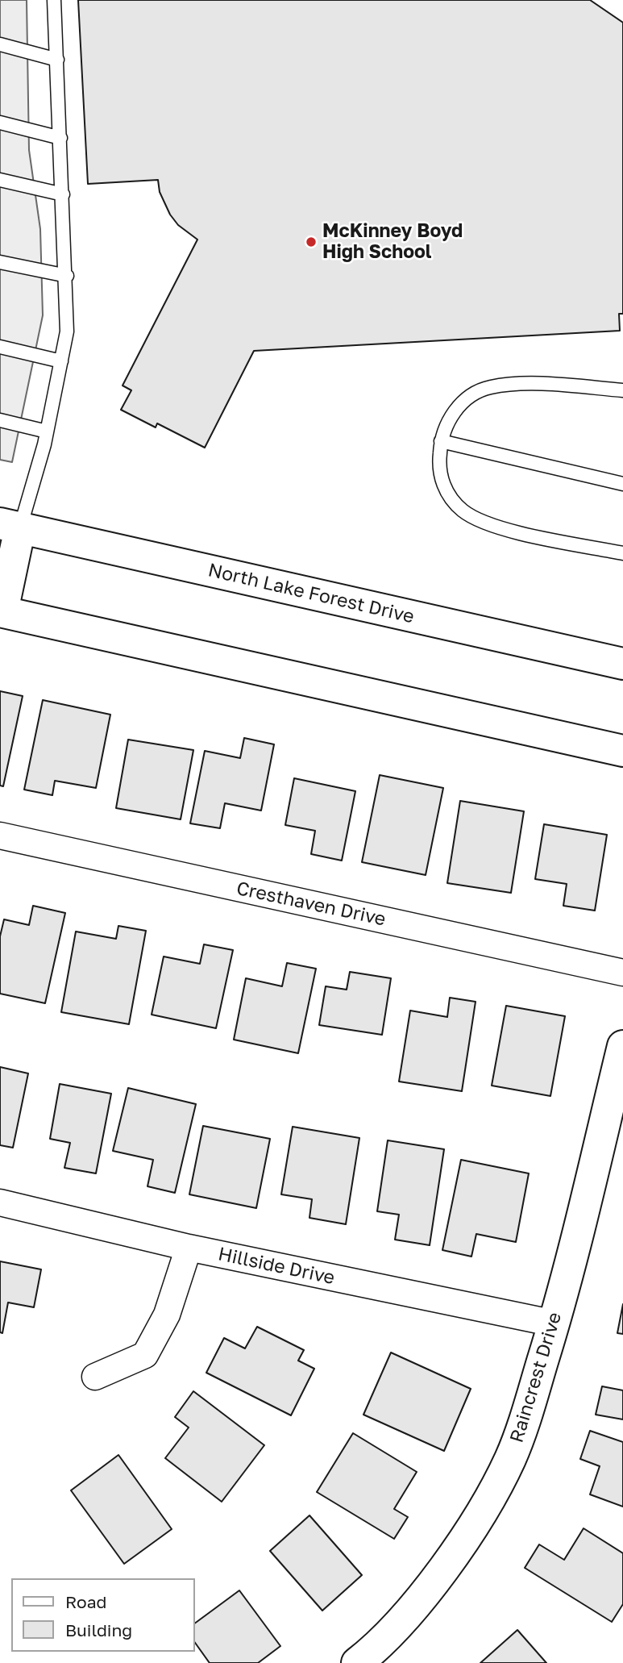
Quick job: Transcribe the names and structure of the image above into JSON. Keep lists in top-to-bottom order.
{
  "streets": {
    "main road": ["North Lake Forest Drive", "Raincrest Drive"],
    "street": ["Cresthaven Drive", "Hillside Drive"]
  },
  "crossings": [
    ["Hillside Drive", "Raincrest Drive"]
  ],
  "places": ["McKinney Boyd High School"],
  "legend": ["Road", "Building"]
}
